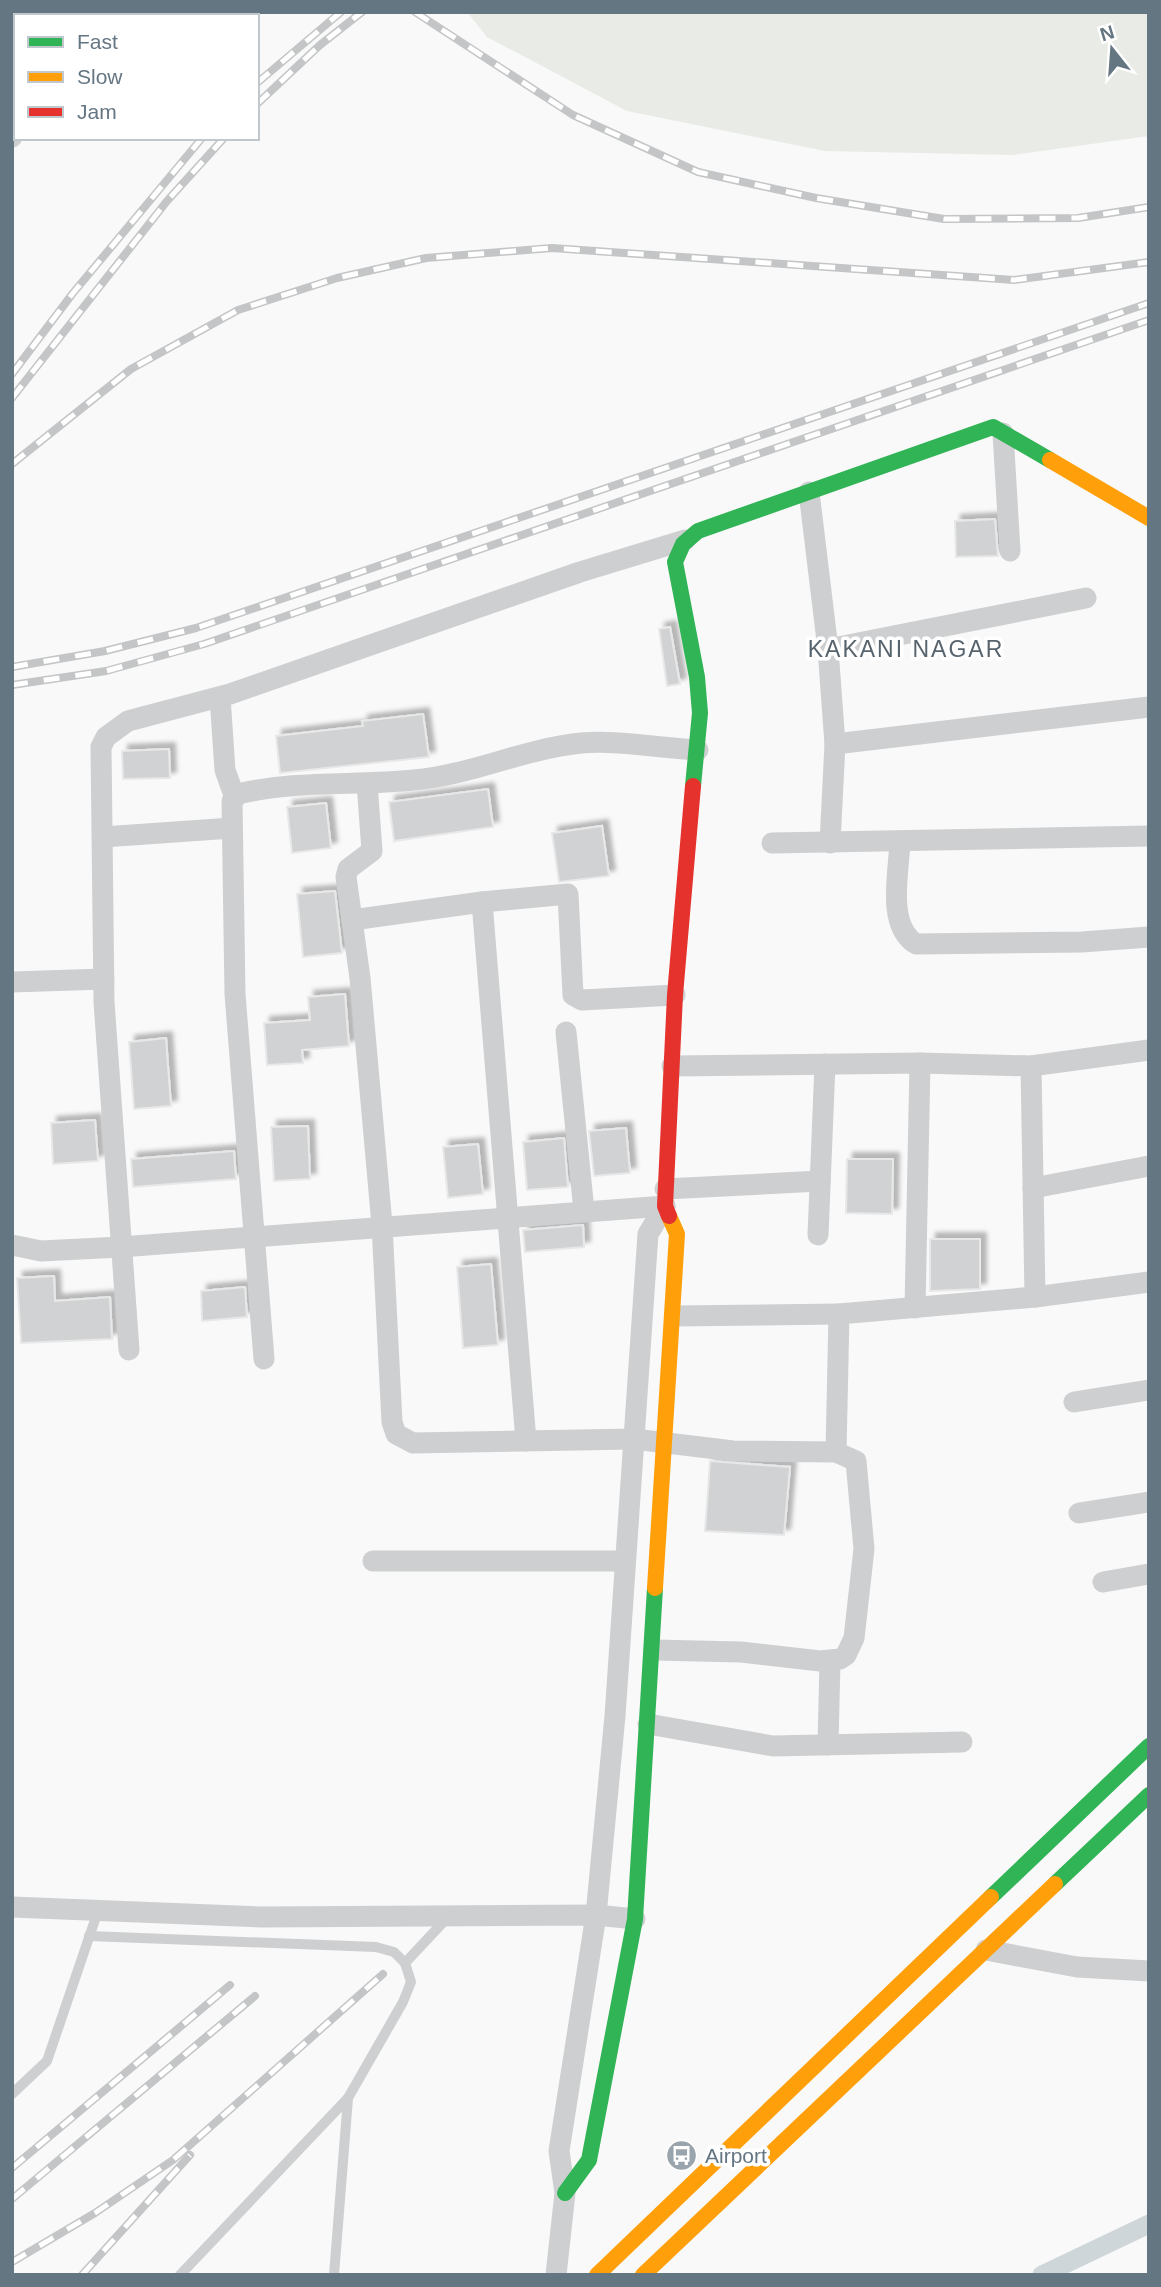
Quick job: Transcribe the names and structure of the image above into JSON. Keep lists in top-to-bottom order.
{
  "districts": ["KAKANI NAGAR"],
  "places": {
    "bus stop": ["Airport"]
  },
  "legend": ["Fast", "Slow", "Jam"],
  "north": "top"
}
